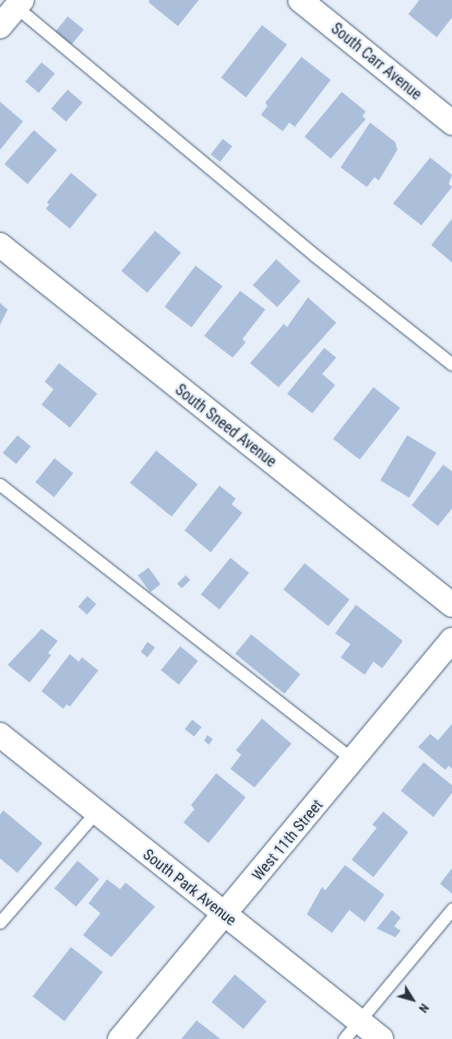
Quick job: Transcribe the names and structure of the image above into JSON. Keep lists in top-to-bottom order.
{
  "streets": {
    "street": [
      "South Carr Avenue",
      "South Sneed Avenue",
      "West 11th Street",
      "South Park Avenue"
    ]
  },
  "crossings": [
    ["West 11th Street", "South Park Avenue"]
  ],
  "north": "bottom right"
}
